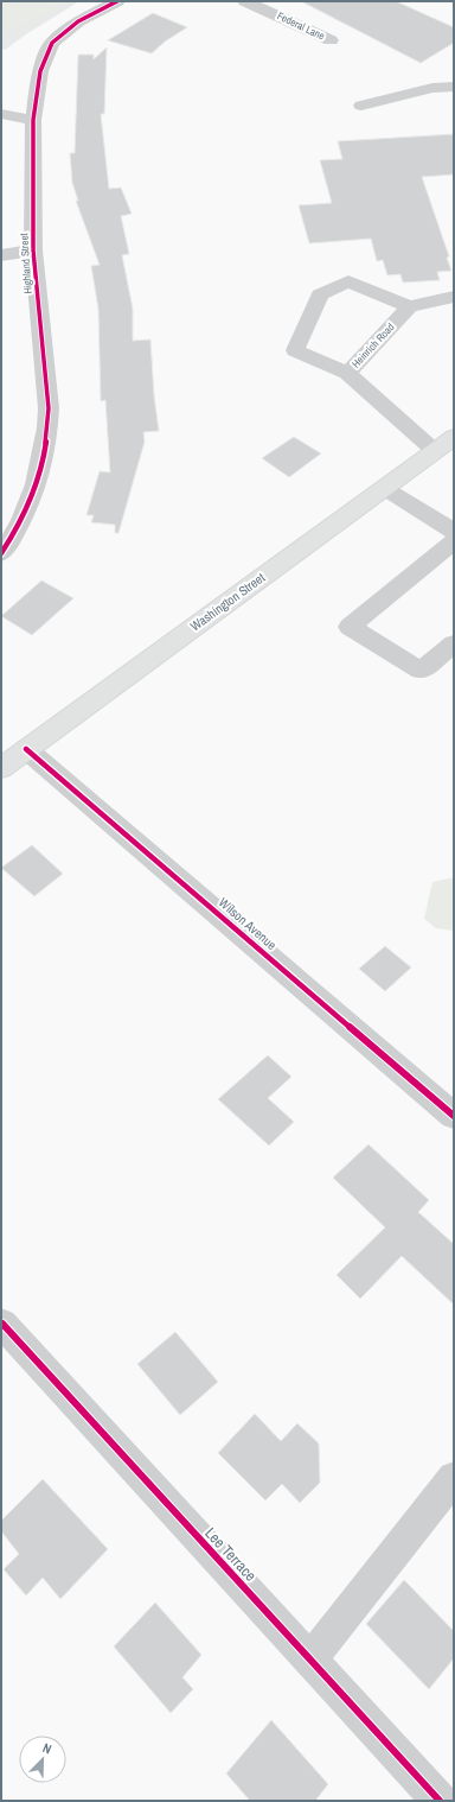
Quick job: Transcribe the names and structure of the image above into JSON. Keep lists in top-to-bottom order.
{
  "streets": {
    "main road": ["Washington Street"],
    "street": [
      "Federal Lane",
      "Highland Street",
      "Heinrich Road",
      "Wilson Avenue",
      "Lee Terrace"
    ]
  },
  "crossings": [
    ["Heinrich Road", "Washington Street"],
    ["Washington Street", "Wilson Avenue"]
  ],
  "north": "top right"
}
